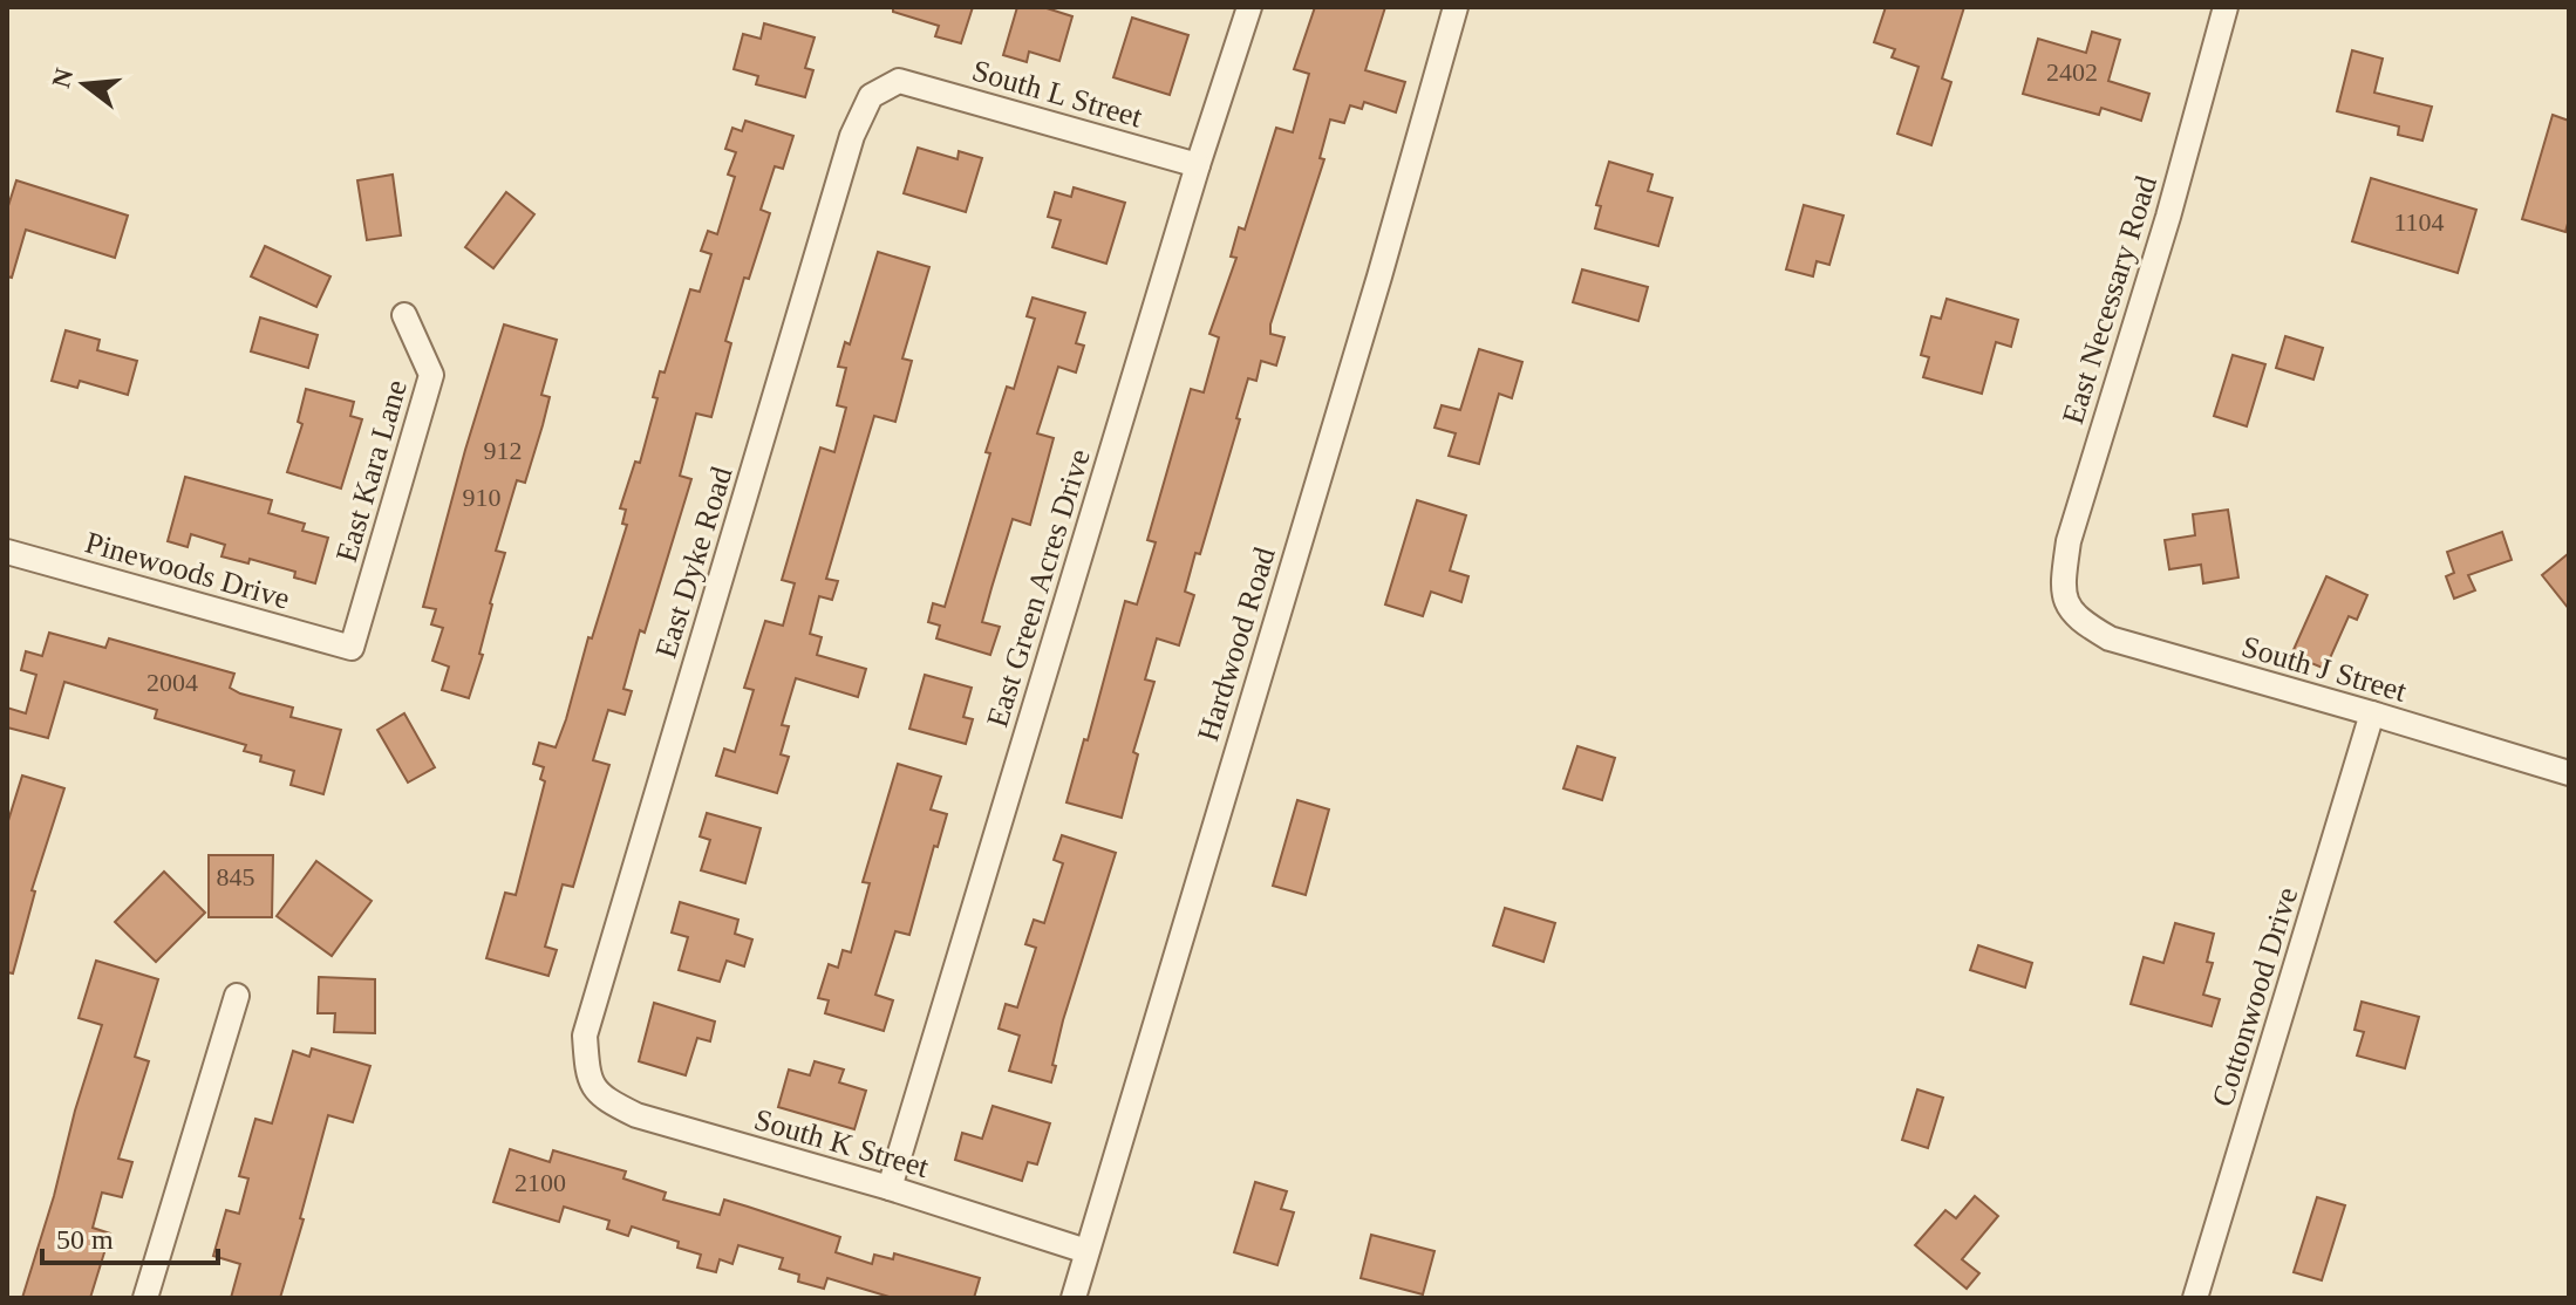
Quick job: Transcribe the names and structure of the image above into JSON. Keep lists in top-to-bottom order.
{
  "streets": {
    "street": [
      "South L Street",
      "East Necessary Road",
      "East Kara Lane",
      "East Dyke Road",
      "Pinewoods Drive",
      "East Green Acres Drive",
      "Hardwood Road",
      "South J Street",
      "Cottonwood Drive",
      "South K Street"
    ]
  },
  "crossings": [
    ["South L Street", "East Dyke Road"],
    ["South L Street", "East Green Acres Drive"],
    ["East Necessary Road", "South J Street"],
    ["East Kara Lane", "Pinewoods Drive"],
    ["East Dyke Road", "South K Street"],
    ["East Green Acres Drive", "South K Street"],
    ["Hardwood Road", "South K Street"],
    ["South J Street", "Cottonwood Drive"]
  ],
  "house_numbers": [
    "2402",
    "1104",
    "912",
    "910",
    "2004",
    "845",
    "2100"
  ],
  "scale_bar": "50 m",
  "north": "left"
}
